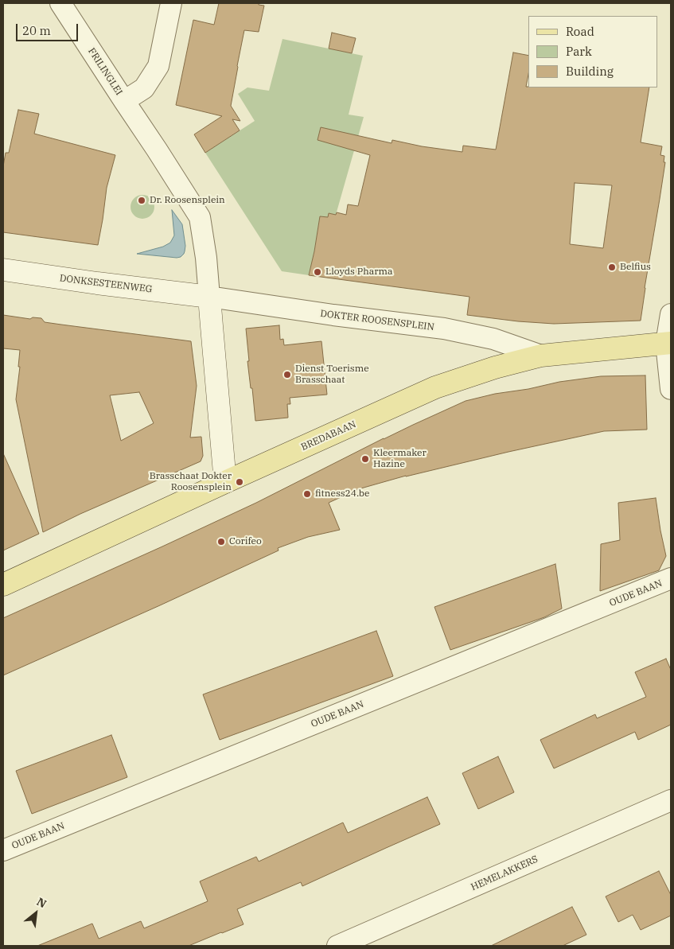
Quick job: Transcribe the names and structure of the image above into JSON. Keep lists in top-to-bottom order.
{
  "streets": {
    "main road": ["BREDABAAN"],
    "street": [
      "FRILINGLEI",
      "DONKSESTEENWEG",
      "DOKTER ROOSENSPLEIN",
      "OUDE BAAN",
      "HEMELAKKERS"
    ]
  },
  "crossings": [
    ["DONKSESTEENWEG", "DOKTER ROOSENSPLEIN"],
    ["DOKTER ROOSENSPLEIN", "BREDABAAN"]
  ],
  "places": [
    "Dr. Roosensplein",
    "Belfius",
    "Lloyds Pharma",
    "Dienst Toerisme Brasschaat",
    "Kleermaker Hazine",
    "Brasschaat Dokter Roosensplein",
    "fitness24.be",
    "Corifeo"
  ],
  "legend": ["Road", "Park", "Building"],
  "scale_bar": "20 m",
  "north": "top right"
}
